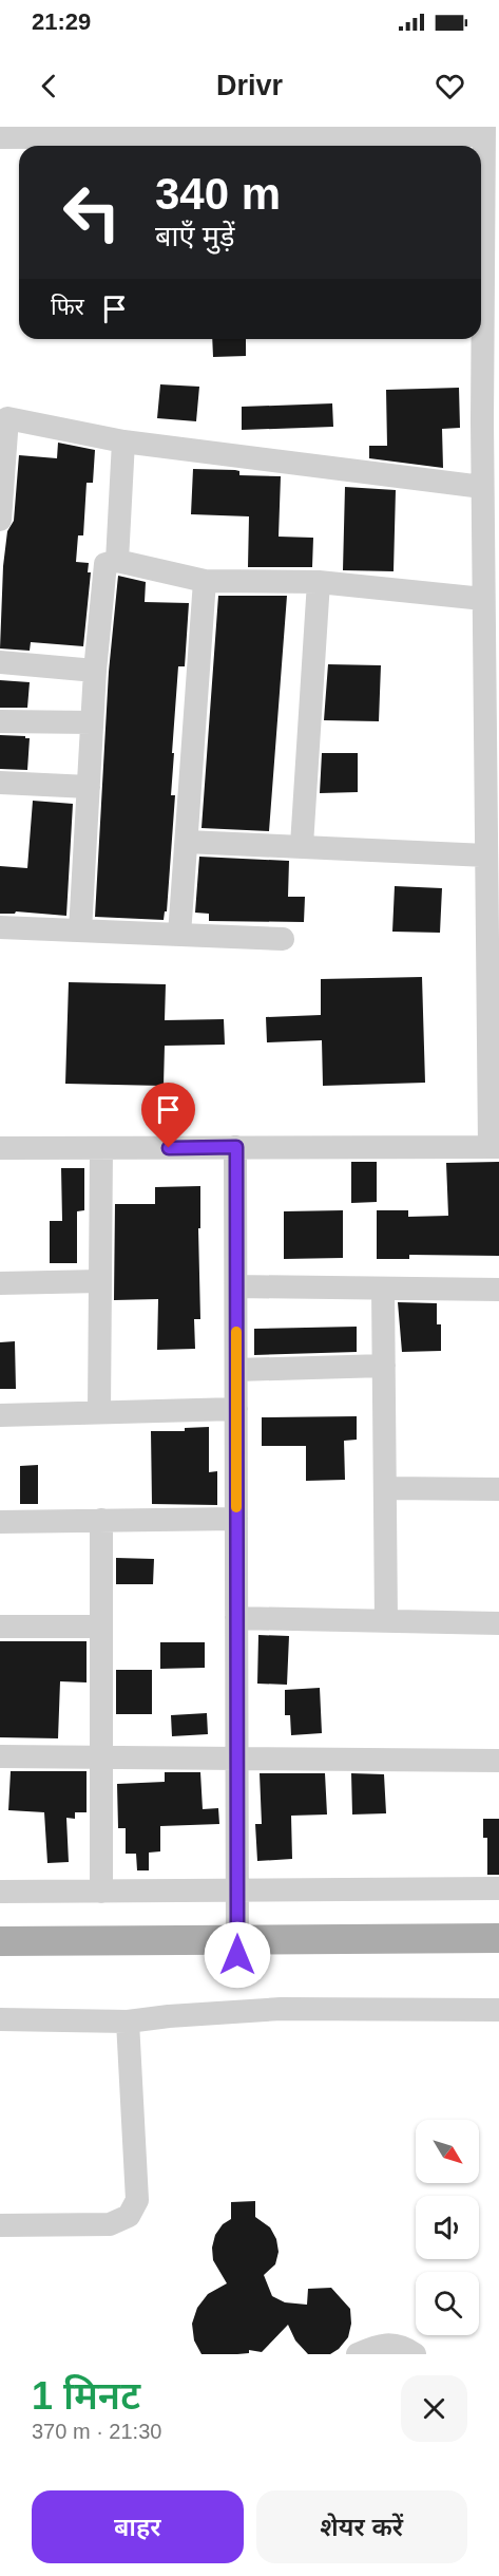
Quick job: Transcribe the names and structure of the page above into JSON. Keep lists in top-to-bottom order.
{
  "north": "bottom right",
  "page": {
    "status": "21:29",
    "header": "Drivr",
    "turn": ["340 m", "बाएँ मुड़ें"],
    "then": "फिर",
    "heading": ["1 मिनट", "370 m · 21:30"],
    "buttons": ["बाहर", "शेयर करें"]
  }
}
